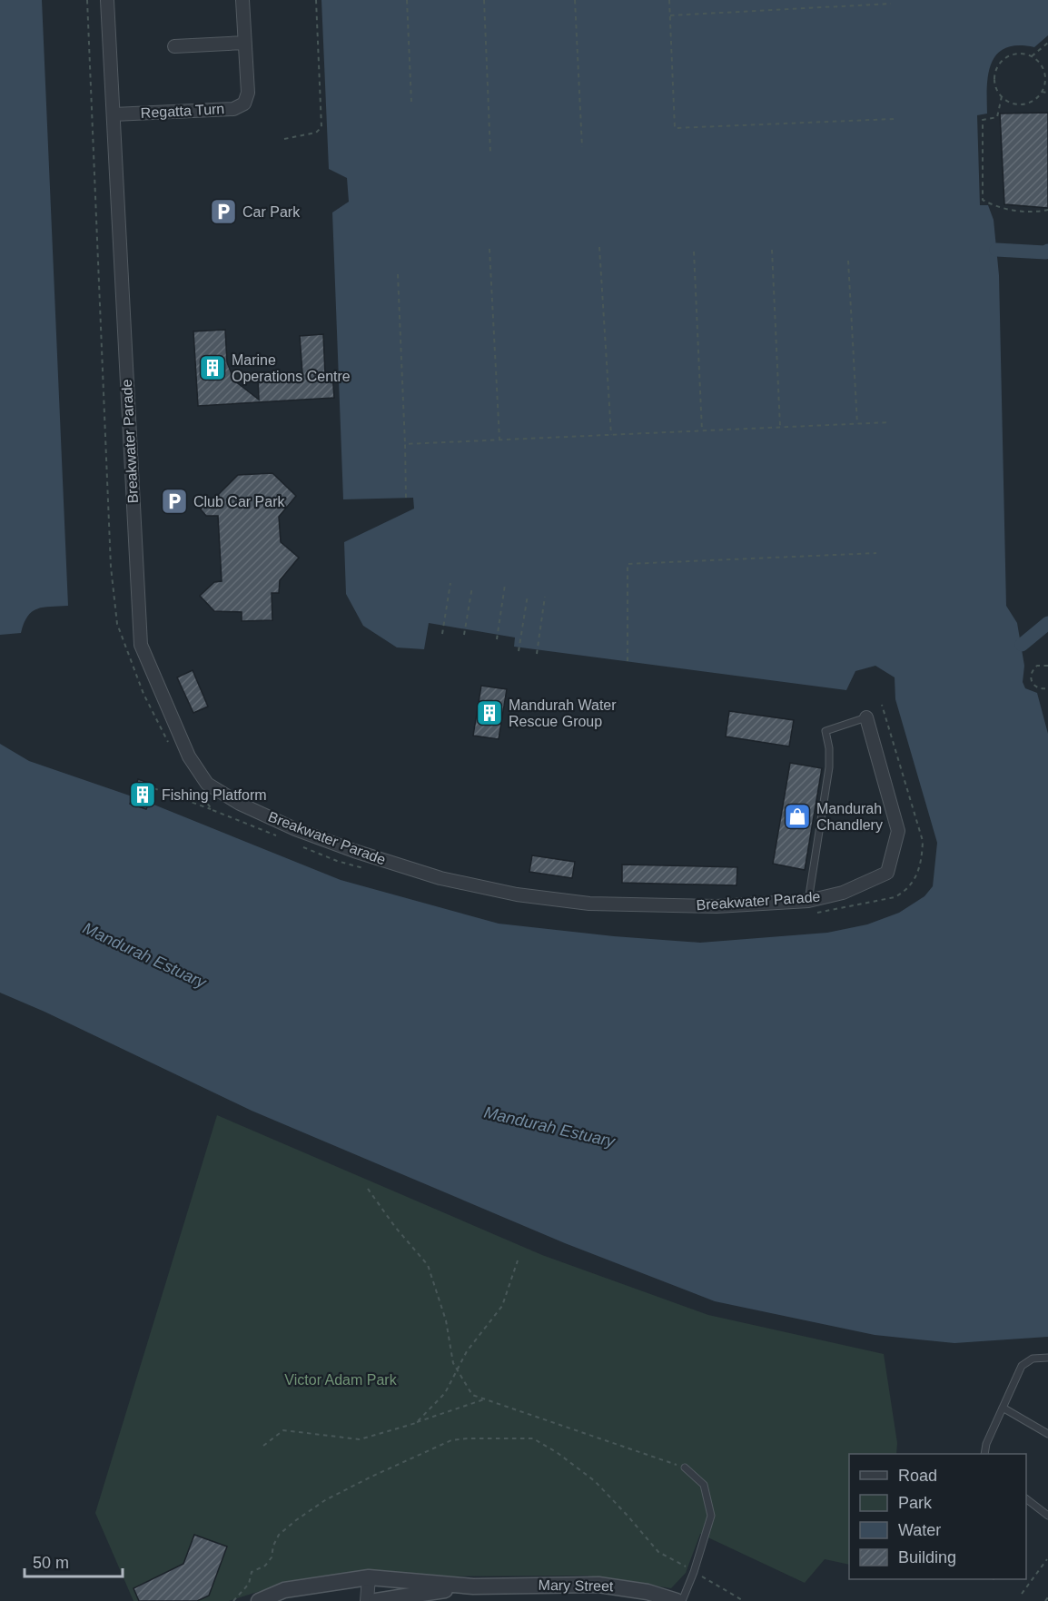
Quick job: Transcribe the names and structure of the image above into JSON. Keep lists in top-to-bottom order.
{
  "streets": {
    "street": ["Regatta Turn", "Breakwater Parade", "Mary Street"]
  },
  "crossings": [
    ["Regatta Turn", "Breakwater Parade"]
  ],
  "water": ["Mandurah Estuary"],
  "parks": ["Victor Adam Park"],
  "places": {
    "parking": ["Car Park", "Club Car Park"],
    "building": ["Marine Operations Centre", "Mandurah Water Rescue Group", "Fishing Platform"],
    "shop": ["Mandurah Chandlery"]
  },
  "legend": [
    "Road",
    "Park",
    "Water",
    "Building"
  ],
  "scale_bar": "50 m"
}
